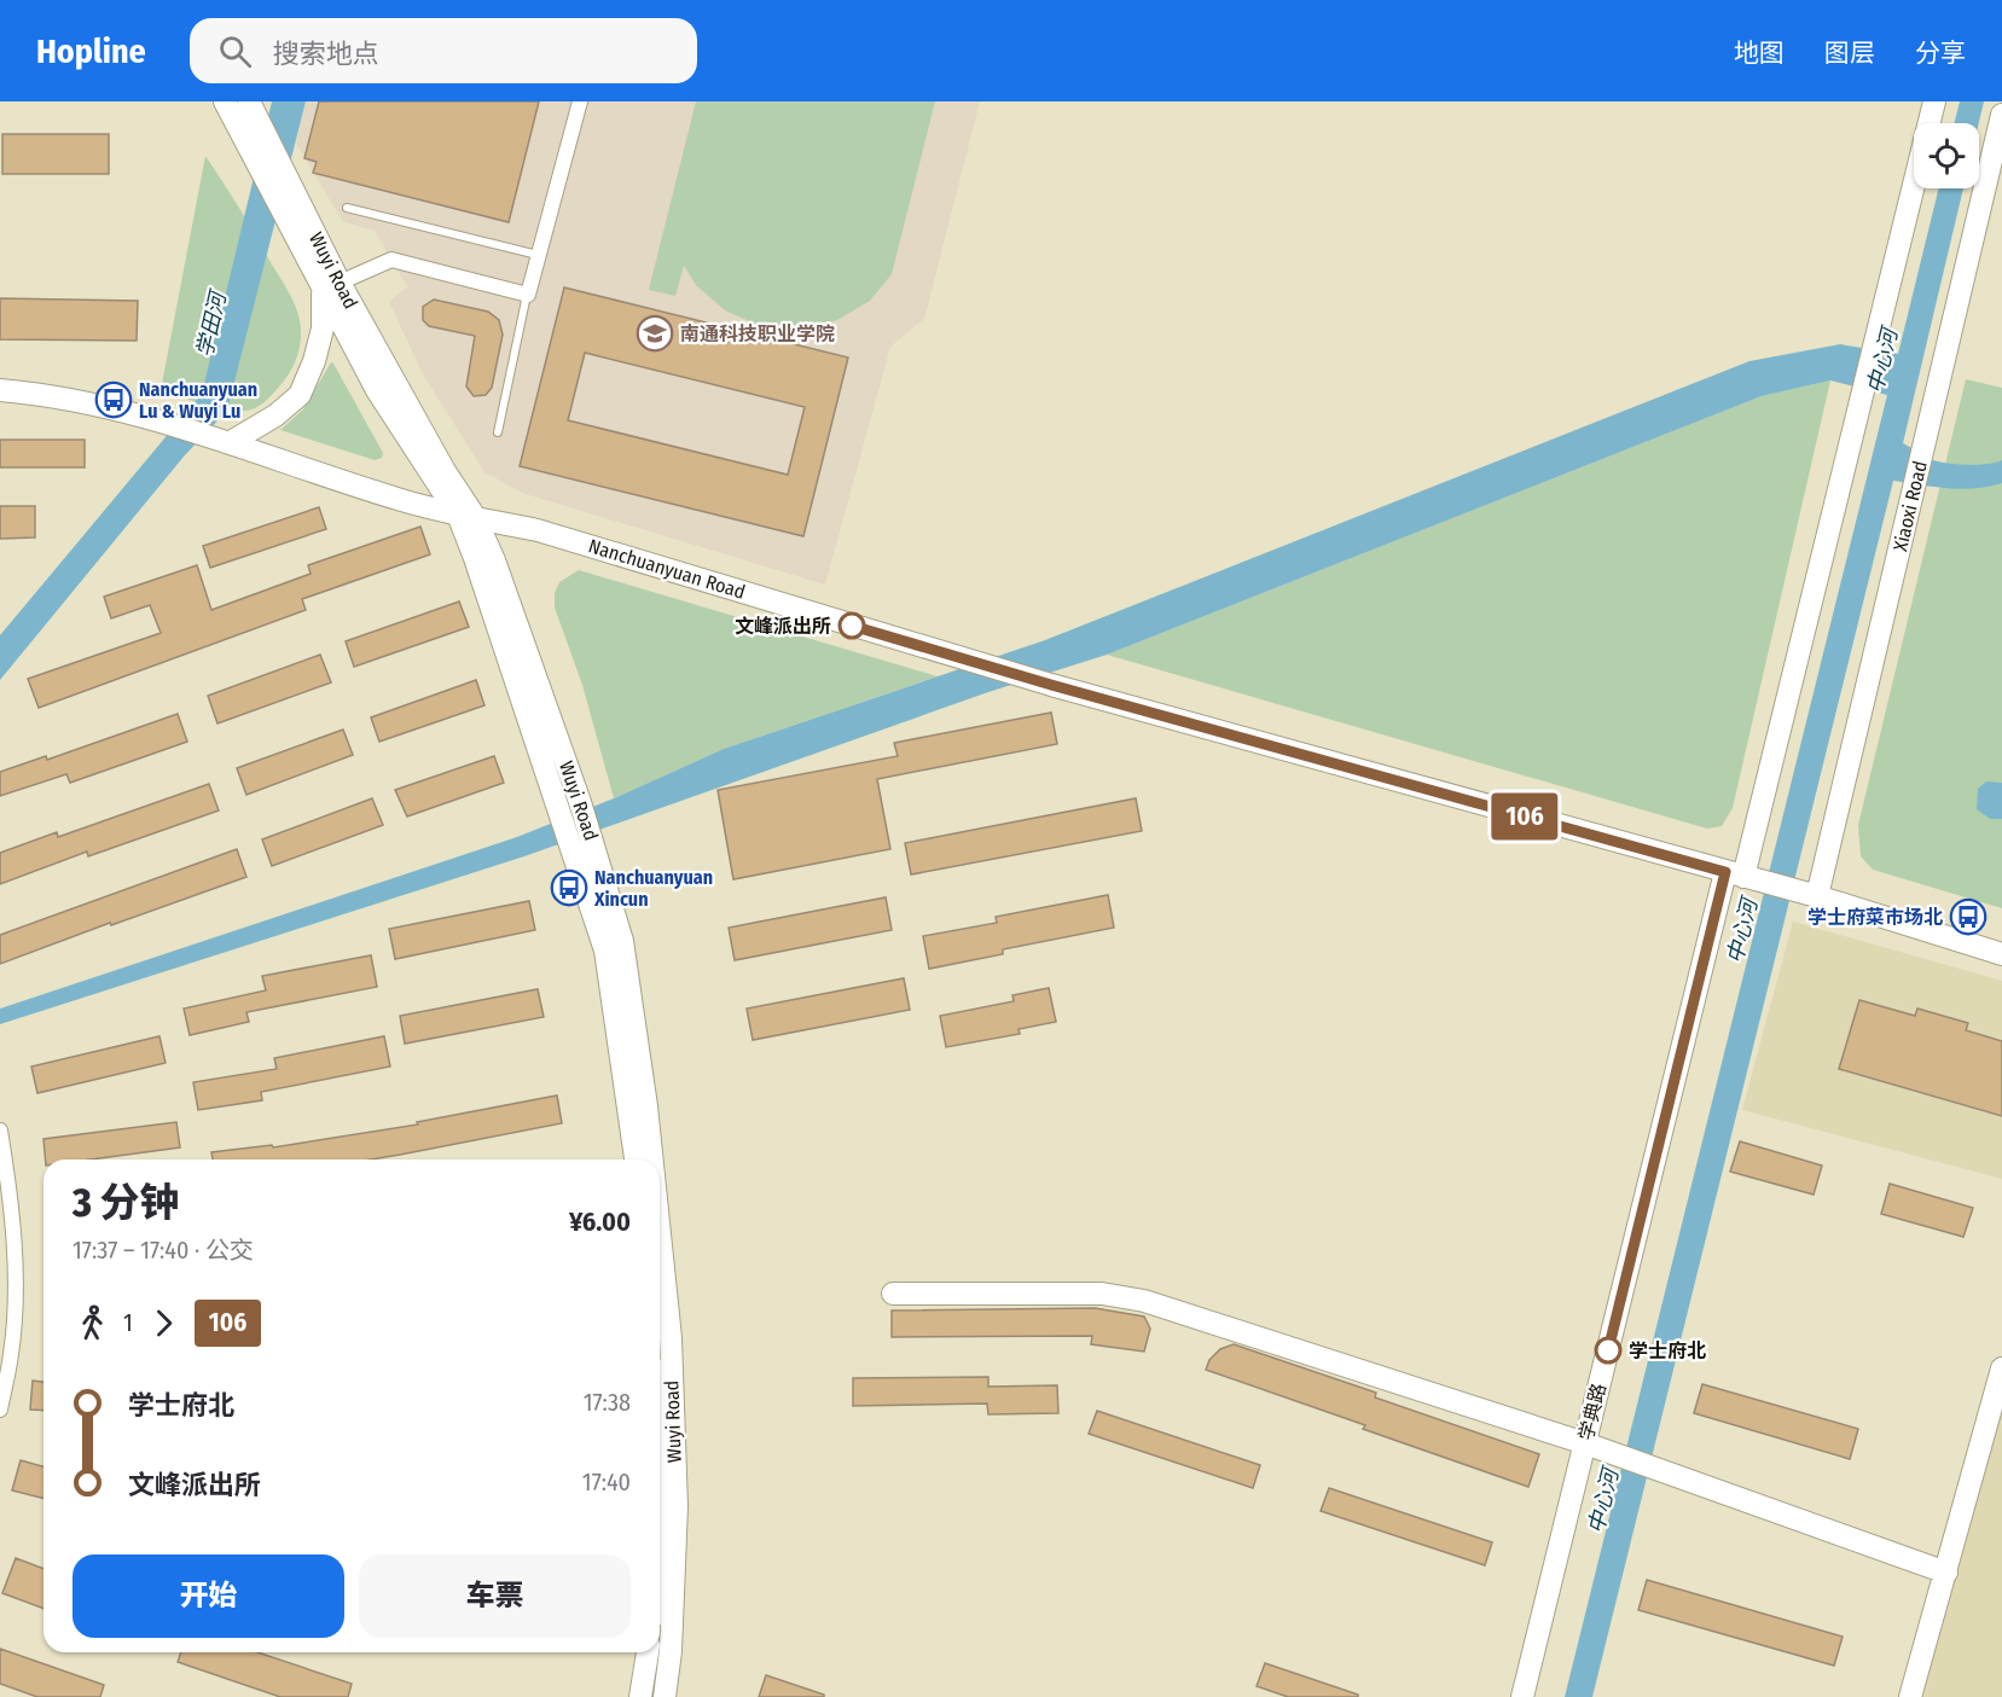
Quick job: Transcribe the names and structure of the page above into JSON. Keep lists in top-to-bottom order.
{
  "streets": {
    "street": [
      "Wuyi Road",
      "Xiaoxi Road",
      "Nanchuanyuan Road",
      "学典路"
    ]
  },
  "crossings": [
    ["Wuyi Road", "Nanchuanyuan Road"],
    ["Xiaoxi Road", "Nanchuanyuan Road"],
    ["Nanchuanyuan Road", "学典路"]
  ],
  "water": ["学田河", "中心河"],
  "places": {
    "school or university": ["南通科技职业学院"],
    "bus stop": ["Nanchuanyuan Lu & Wuyi Lu", "Nanchuanyuan Xincun", "学士府菜市场北"],
    "other": ["文峰派出所", "学士府北"]
  },
  "lines": ["bus line 106"],
  "page": {
    "header": "Hopline",
    "search": "搜索地点",
    "nav": ["地图", "图层", "分享"],
    "on_map": "106",
    "heading": ["3 分钟", "17:37 – 17:40 · 公交", "¥6.00"],
    "legs": ["1", "106"],
    "list": [
      {
        "name": "学士府北",
        "value": "17:38"
      },
      {
        "name": "文峰派出所",
        "value": "17:40"
      }
    ],
    "buttons": ["开始", "车票"]
  }
}
